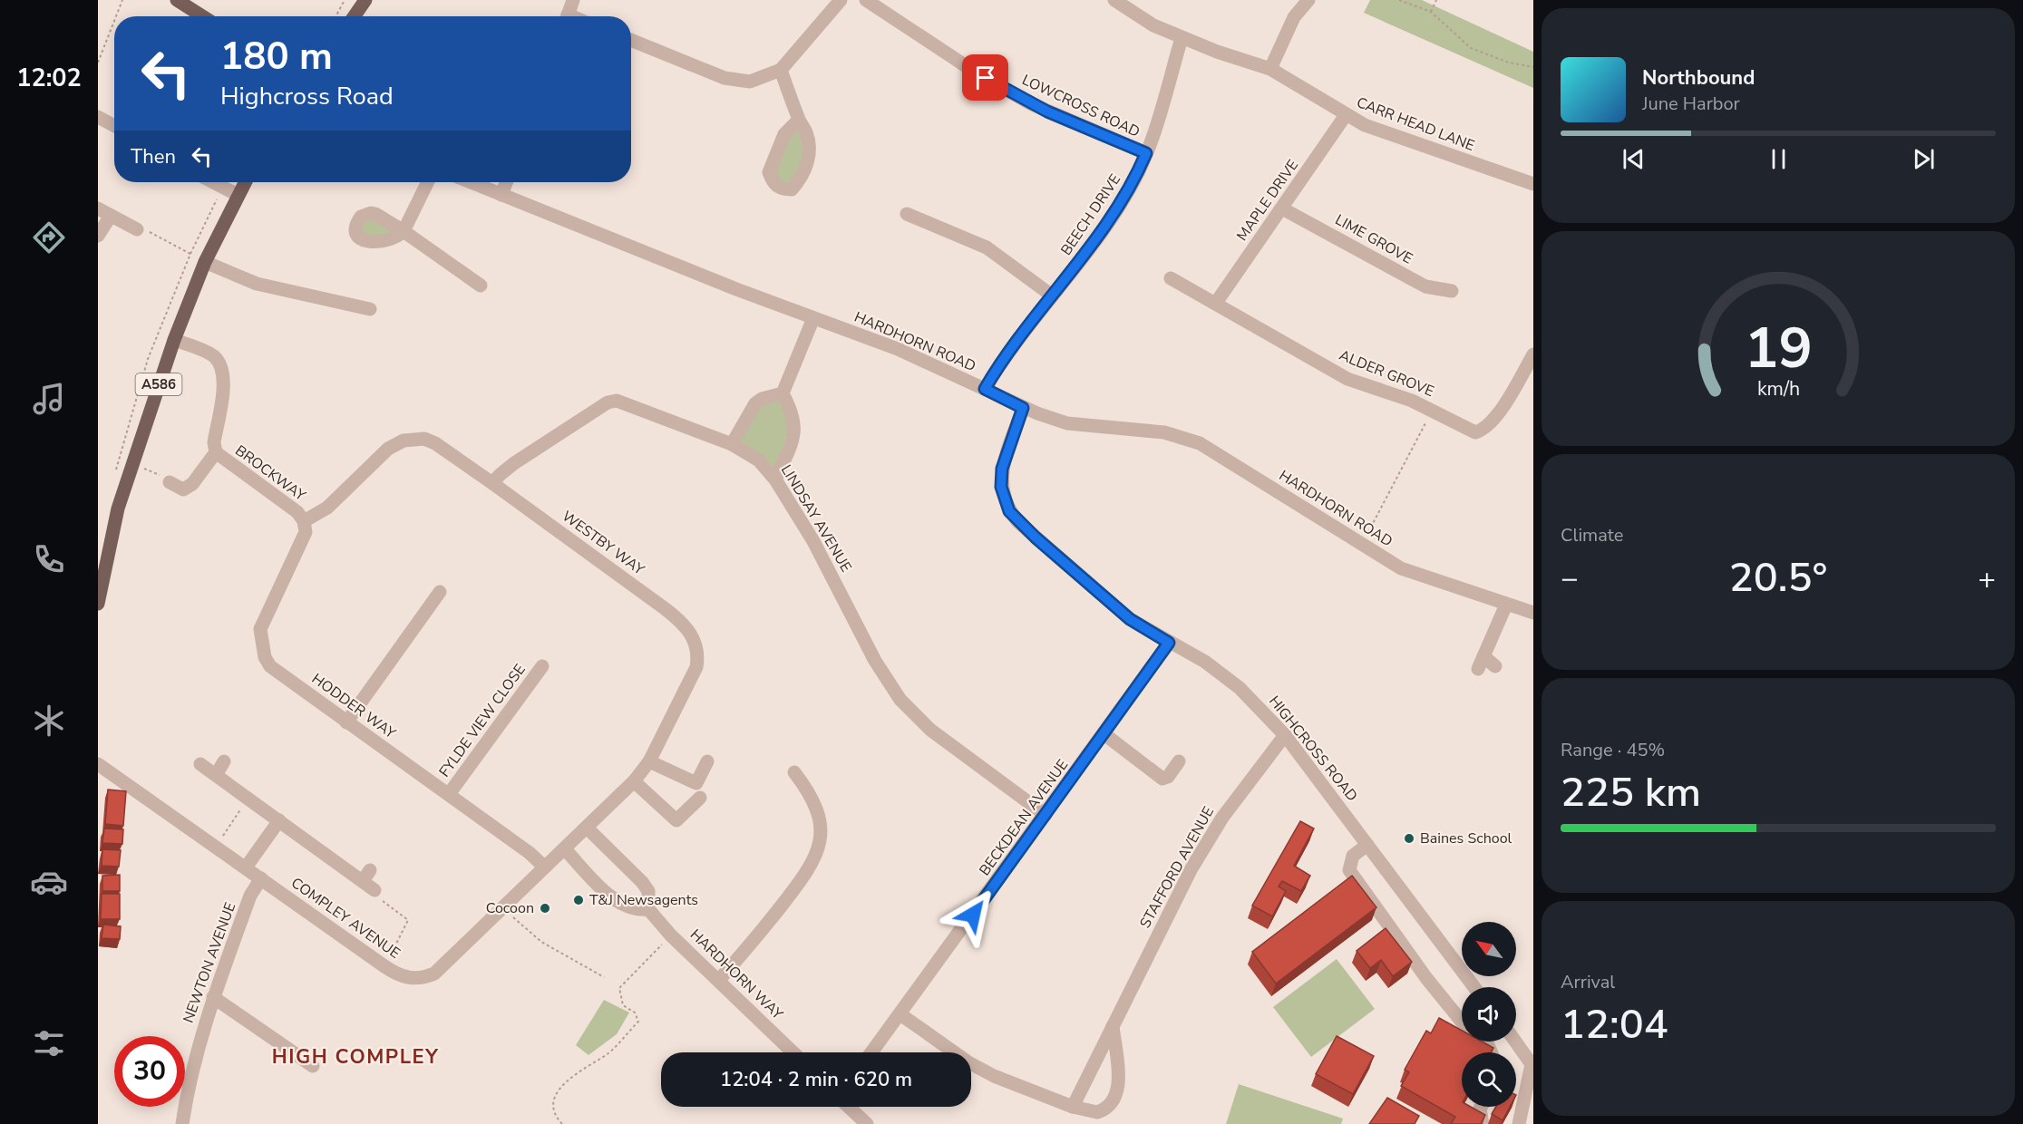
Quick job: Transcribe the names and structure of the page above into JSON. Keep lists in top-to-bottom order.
{
  "streets": {
    "main road": ["A586"],
    "street": [
      "LOWCROSS ROAD",
      "CARR HEAD LANE",
      "MAPLE DRIVE",
      "BEECH DRIVE",
      "LIME GROVE",
      "HARDHORN ROAD",
      "ALDER GROVE",
      "BROCKWAY",
      "LINDSAY AVENUE",
      "WESTBY WAY",
      "HODDER WAY",
      "FYLDE VIEW CLOSE",
      "HIGHCROSS ROAD",
      "BECKDEAN AVENUE",
      "STAFFORD AVENUE",
      "COMPLEY AVENUE",
      "NEWTON AVENUE",
      "HARDHORN WAY"
    ]
  },
  "crossings": [
    ["LOWCROSS ROAD", "BEECH DRIVE"],
    ["CARR HEAD LANE", "MAPLE DRIVE"],
    ["CARR HEAD LANE", "BEECH DRIVE"],
    ["MAPLE DRIVE", "LIME GROVE"],
    ["MAPLE DRIVE", "ALDER GROVE"],
    ["BEECH DRIVE", "HARDHORN ROAD"],
    ["HARDHORN ROAD", "HIGHCROSS ROAD"],
    ["A586", "BROCKWAY"],
    ["BROCKWAY", "WESTBY WAY"],
    ["BROCKWAY", "HODDER WAY"],
    ["LINDSAY AVENUE", "WESTBY WAY"],
    ["LINDSAY AVENUE", "BECKDEAN AVENUE"],
    ["WESTBY WAY", "HODDER WAY"],
    ["WESTBY WAY", "COMPLEY AVENUE"],
    ["WESTBY WAY", "HARDHORN WAY"],
    ["HODDER WAY", "FYLDE VIEW CLOSE"],
    ["HODDER WAY", "COMPLEY AVENUE"],
    ["HIGHCROSS ROAD", "BECKDEAN AVENUE"],
    ["HIGHCROSS ROAD", "STAFFORD AVENUE"],
    ["COMPLEY AVENUE", "NEWTON AVENUE"],
    ["COMPLEY AVENUE", "HARDHORN WAY"]
  ],
  "districts": ["HIGH COMPLEY"],
  "places": ["Baines School", "T&J Newsagents", "Cocoon"],
  "north": "top left",
  "page": {
    "tabs": "12:02",
    "turn": ["180 m", "Highcross Road"],
    "song": ["Northbound", "June Harbor"],
    "then": "Then",
    "tile": [
      "Climate",
      ["Range · 45%", "225 km"],
      ["Arrival", "12:04"]
    ],
    "heat": ["−", "20.5°", "+"],
    "limit": "30",
    "trip": "12:04 · 2 min · 620 m",
    "gauge": ["19", "km/h"]
  }
}
